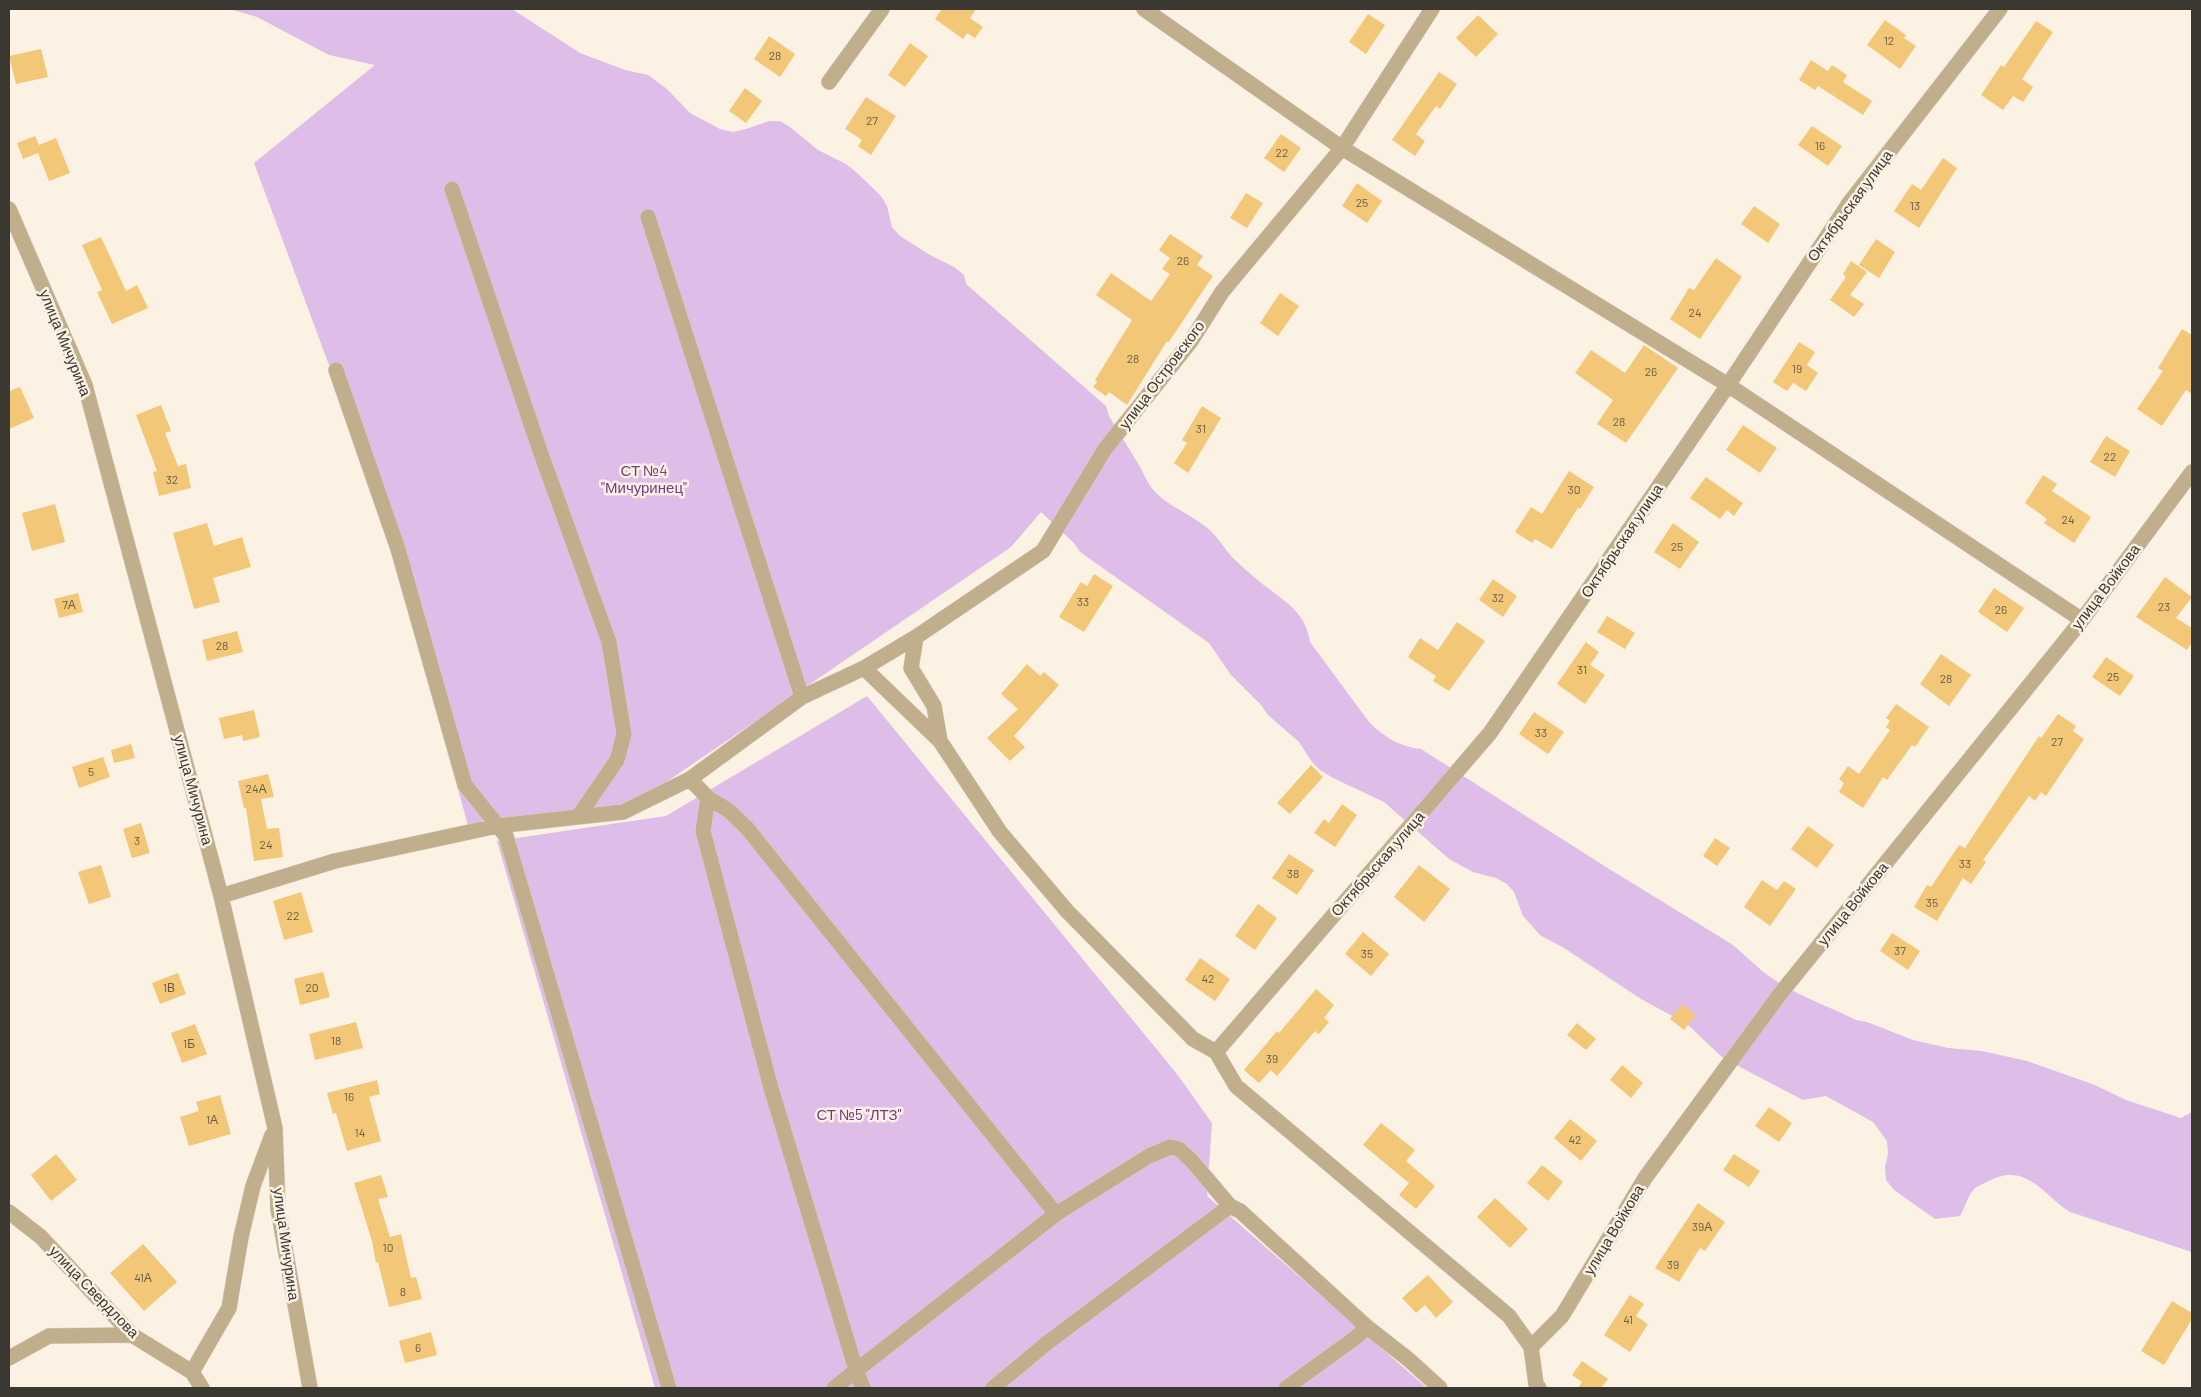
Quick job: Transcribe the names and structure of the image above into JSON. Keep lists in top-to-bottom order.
{
  "streets": {
    "street": [
      "Октябрьская улица",
      "улица Мичурина",
      "улица Островского",
      "улица Войкова",
      "улица Свердлова"
    ]
  },
  "crossings": [
    ["улица Мичурина", "улица Островского"]
  ],
  "parks": ["СТ №4 \"Мичуринец\"", "СТ №5 \"ЛТЗ\""],
  "house_numbers": [
    "12",
    "28",
    "27",
    "16",
    "22",
    "25",
    "13",
    "26",
    "24",
    "28",
    "19",
    "26",
    "28",
    "31",
    "22",
    "32",
    "30",
    "24",
    "25",
    "32",
    "33",
    "7А",
    "23",
    "26",
    "28",
    "31",
    "25",
    "28",
    "33",
    "27",
    "5",
    "24А",
    "3",
    "24",
    "33",
    "38",
    "35",
    "22",
    "37",
    "35",
    "42",
    "1В",
    "20",
    "18",
    "1Б",
    "39",
    "16",
    "1А",
    "14",
    "42",
    "39А",
    "10",
    "39",
    "41А",
    "8",
    "41",
    "6"
  ]
}
